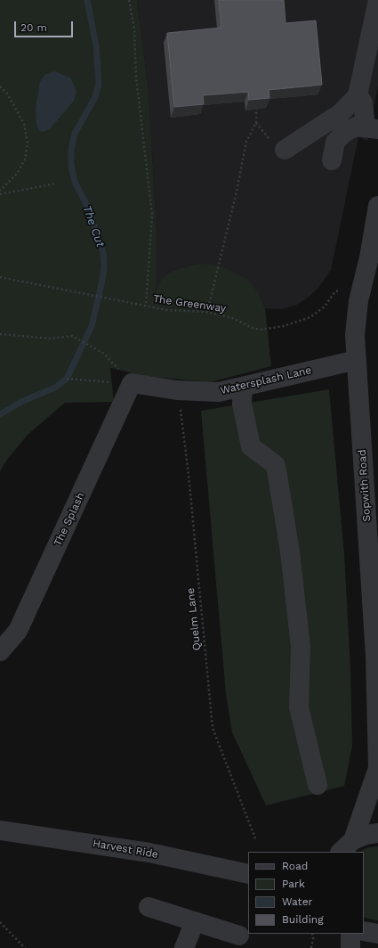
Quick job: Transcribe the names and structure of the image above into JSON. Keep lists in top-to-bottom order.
{
  "streets": {
    "street": [
      "Watersplash Lane",
      "Sopwith Road",
      "The Splash",
      "Harvest Ride"
    ],
    "path": ["The Greenway", "Quelm Lane"]
  },
  "crossings": [
    ["Watersplash Lane", "Sopwith Road"],
    ["Watersplash Lane", "The Splash"],
    ["Watersplash Lane", "Quelm Lane"]
  ],
  "water": ["The Cut"],
  "legend": [
    "Road",
    "Park",
    "Water",
    "Building"
  ],
  "scale_bar": "20 m"
}
